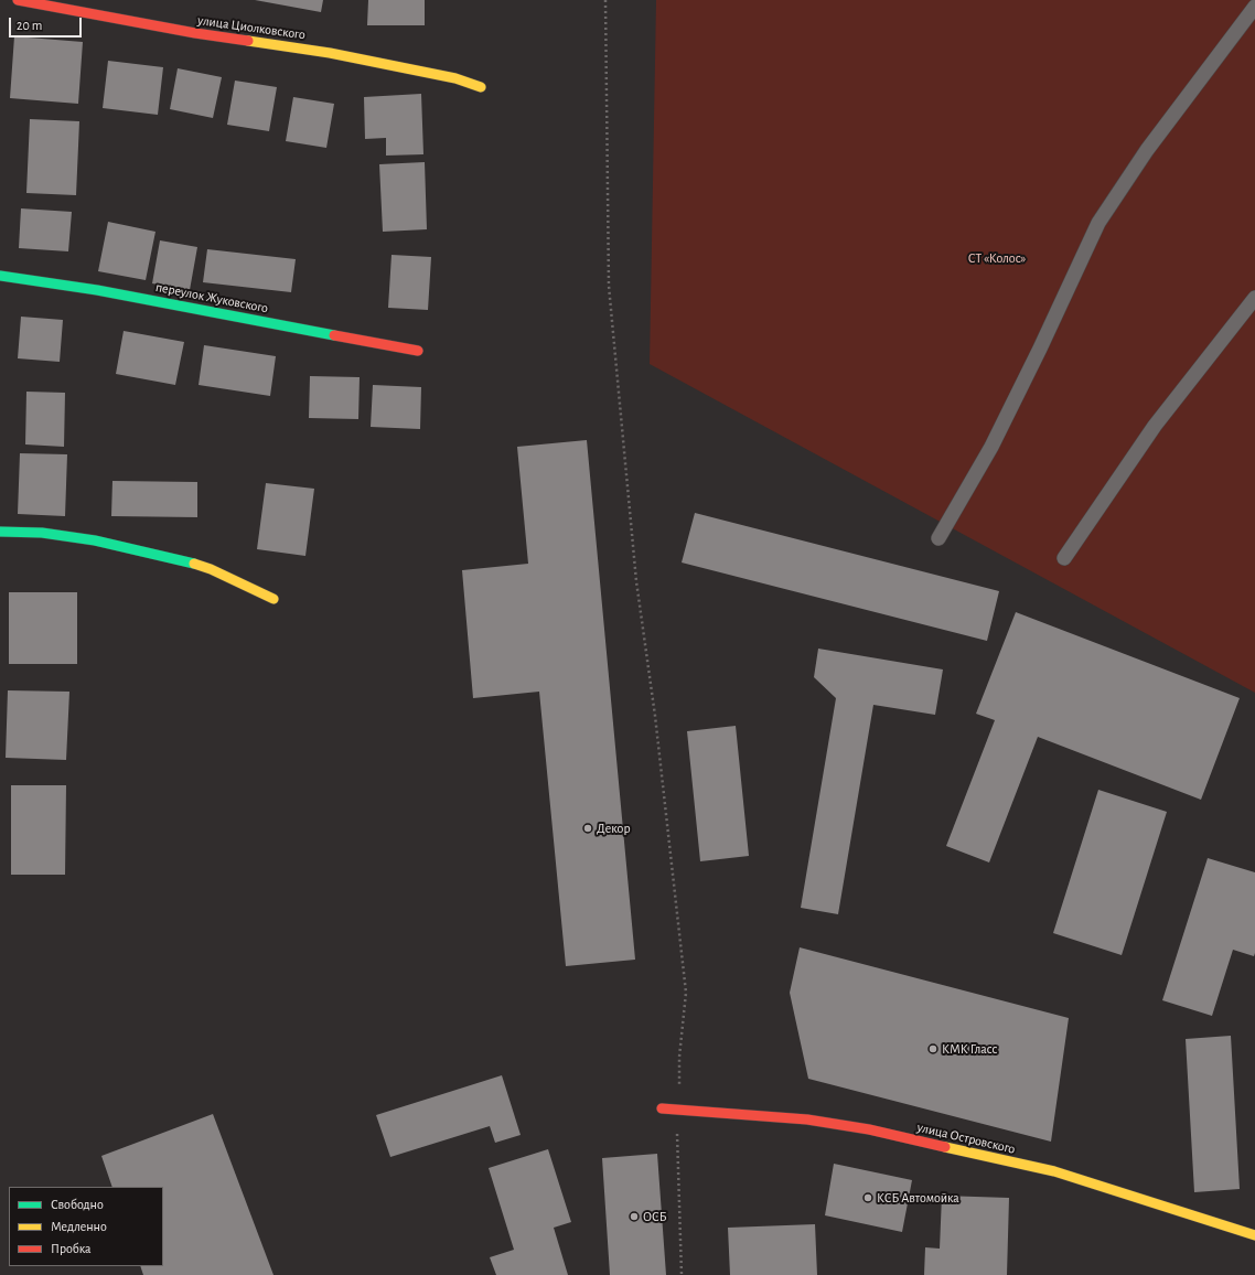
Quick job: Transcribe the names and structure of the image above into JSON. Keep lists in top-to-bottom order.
{
  "streets": {
    "street": ["улица Циолковского", "переулок Жуковского", "улица Островского"]
  },
  "parks": ["СТ «Колос»"],
  "places": [
    "Декор",
    "КМК Гласс",
    "КСБ Автомойка",
    "ОСБ"
  ],
  "legend": ["Свободно", "Медленно", "Пробка"],
  "scale_bar": "20 m"
}
